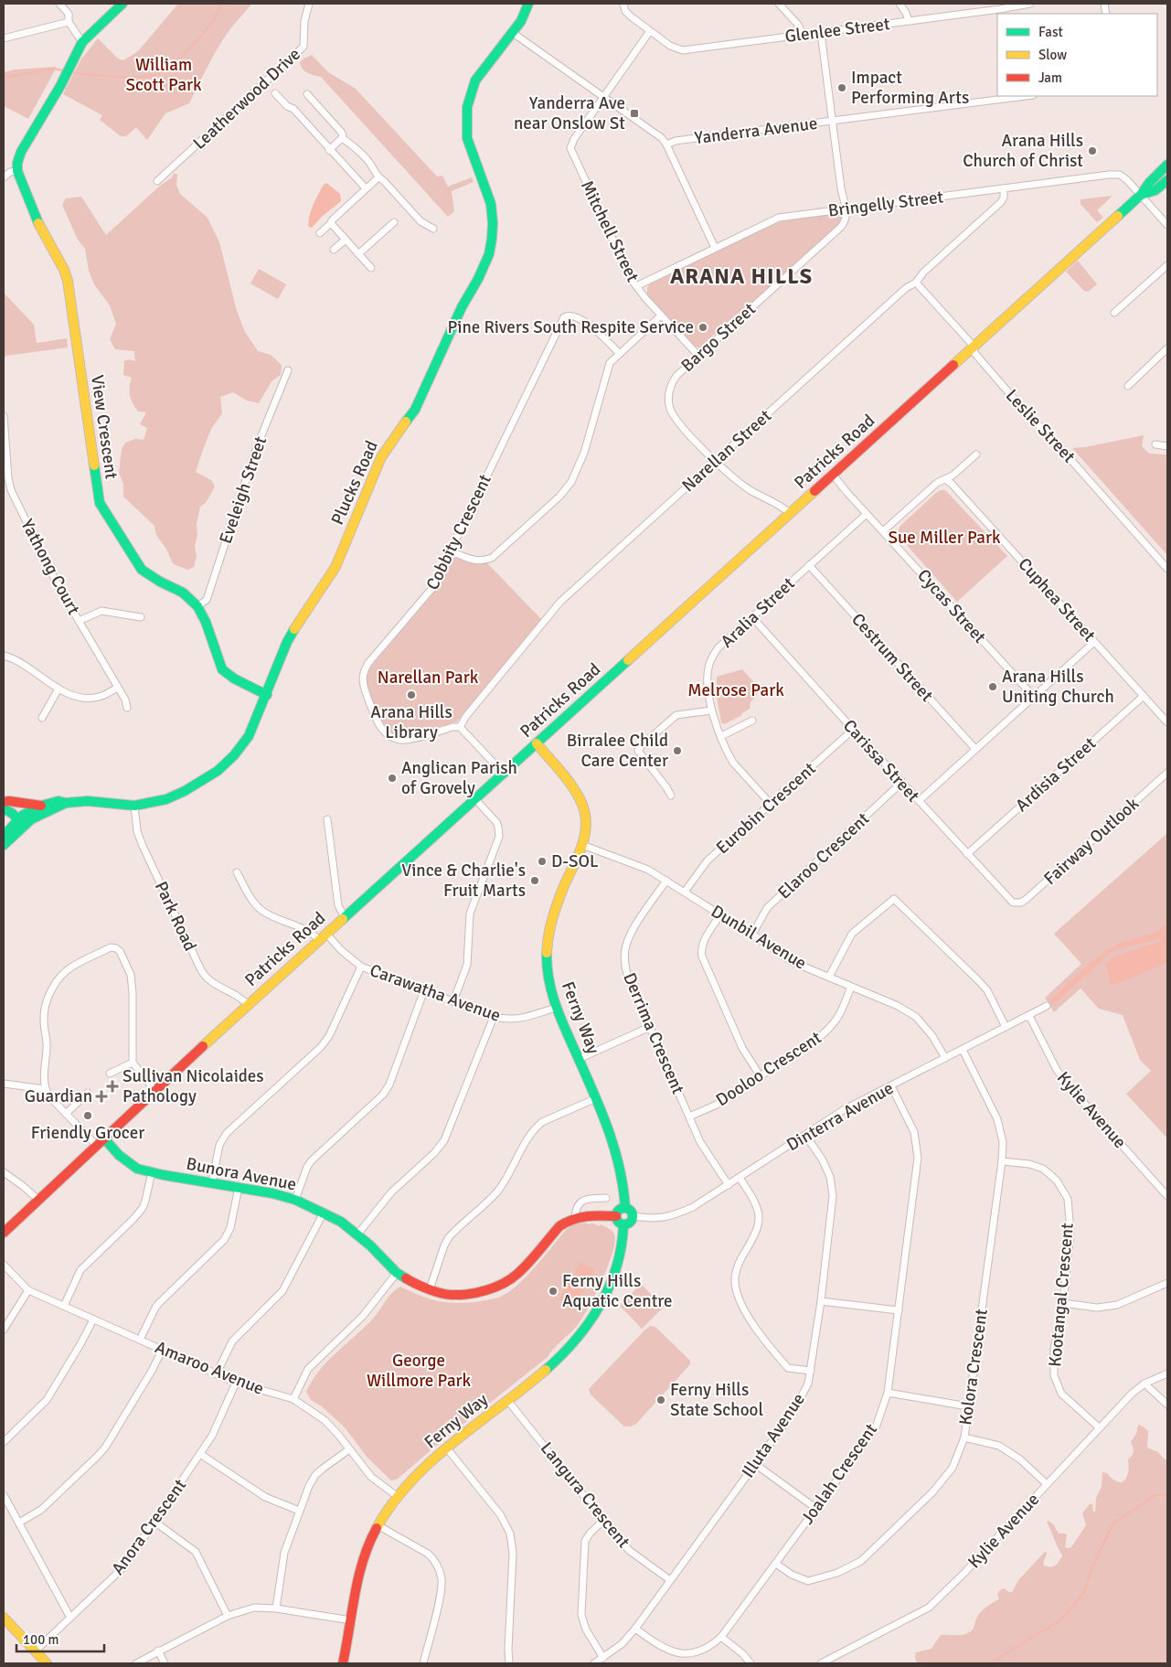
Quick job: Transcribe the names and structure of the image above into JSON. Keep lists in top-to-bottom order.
{
  "streets": {
    "street": [
      "Glenlee Street",
      "Leatherwood Drive",
      "Yanderra Avenue",
      "Bringelly Street",
      "Mitchell Street",
      "Bargo Street",
      "Leslie Street",
      "View Crescent",
      "Narellan Street",
      "Patricks Road",
      "Plucks Road",
      "Eveleigh Street",
      "Cobbity Crescent",
      "Yathong Court",
      "Cuphea Street",
      "Cycas Street",
      "Aralia Street",
      "Cestrum Street",
      "Carissa Street",
      "Ardisia Street",
      "Eurobin Crescent",
      "Fairway Outlook",
      "Elaroo Crescent",
      "Park Road",
      "Dunbil Avenue",
      "Carawatha Avenue",
      "Ferny Way",
      "Derrima Crescent",
      "Dooloo Crescent",
      "Kylie Avenue",
      "Dinterra Avenue",
      "Bunora Avenue",
      "Kootangal Crescent",
      "Kolora Crescent",
      "Amaroo Avenue",
      "Illuta Avenue",
      "Joalah Crescent",
      "Langura Crescent",
      "Anora Crescent"
    ]
  },
  "crossings": [
    ["Glenlee Street", "Bargo Street"],
    ["Yanderra Avenue", "Bargo Street"],
    ["Bringelly Street", "Mitchell Street"],
    ["Bringelly Street", "Bargo Street"],
    ["Bringelly Street", "Narellan Street"],
    ["Bringelly Street", "Patricks Road"],
    ["Mitchell Street", "Bargo Street"],
    ["Bargo Street", "Narellan Street"],
    ["Bargo Street", "Patricks Road"],
    ["Leslie Street", "Narellan Street"],
    ["Leslie Street", "Patricks Road"],
    ["View Crescent", "Plucks Road"],
    ["View Crescent", "Eveleigh Street"],
    ["Narellan Street", "Cobbity Crescent"],
    ["Patricks Road", "Cycas Street"],
    ["Patricks Road", "Park Road"],
    ["Patricks Road", "Carawatha Avenue"],
    ["Patricks Road", "Ferny Way"],
    ["Patricks Road", "Bunora Avenue"],
    ["Plucks Road", "Park Road"],
    ["Cuphea Street", "Ardisia Street"],
    ["Cycas Street", "Aralia Street"],
    ["Aralia Street", "Cestrum Street"],
    ["Aralia Street", "Carissa Street"],
    ["Aralia Street", "Eurobin Crescent"],
    ["Carissa Street", "Ardisia Street"],
    ["Carissa Street", "Eurobin Crescent"],
    ["Carissa Street", "Fairway Outlook"],
    ["Carissa Street", "Elaroo Crescent"],
    ["Eurobin Crescent", "Dunbil Avenue"],
    ["Elaroo Crescent", "Dunbil Avenue"],
    ["Dunbil Avenue", "Ferny Way"],
    ["Dunbil Avenue", "Derrima Crescent"],
    ["Dunbil Avenue", "Dooloo Crescent"],
    ["Dunbil Avenue", "Dinterra Avenue"],
    ["Carawatha Avenue", "Ferny Way"],
    ["Ferny Way", "Dinterra Avenue"],
    ["Ferny Way", "Amaroo Avenue"],
    ["Ferny Way", "Langura Crescent"],
    ["Derrima Crescent", "Dooloo Crescent"],
    ["Derrima Crescent", "Dinterra Avenue"],
    ["Kylie Avenue", "Dinterra Avenue"],
    ["Kylie Avenue", "Kootangal Crescent"],
    ["Dinterra Avenue", "Kolora Crescent"],
    ["Dinterra Avenue", "Illuta Avenue"],
    ["Dinterra Avenue", "Joalah Crescent"],
    ["Kootangal Crescent", "Kolora Crescent"],
    ["Kolora Crescent", "Joalah Crescent"],
    ["Amaroo Avenue", "Anora Crescent"],
    ["Illuta Avenue", "Joalah Crescent"],
    ["Illuta Avenue", "Langura Crescent"]
  ],
  "districts": ["ARANA HILLS"],
  "parks": [
    "William Scott Park",
    "Sue Miller Park",
    "Narellan Park",
    "Melrose Park",
    "George Willmore Park"
  ],
  "places": {
    "other": [
      "Impact Performing Arts",
      "Arana Hills Church of Christ",
      "Pine Rivers South Respite Service",
      "Arana Hills Uniting Church",
      "Arana Hills Library",
      "Birralee Child Care Center",
      "Anglican Parish of Grovely",
      "D-SOL",
      "Vince & Charlie's Fruit Marts",
      "Friendly Grocer",
      "Ferny Hills Aquatic Centre",
      "Ferny Hills State School"
    ],
    "transit": ["Yanderra Ave near Onslow St"],
    "health": ["Sullivan Nicolaides Pathology", "Guardian"]
  },
  "legend": ["Fast", "Slow", "Jam"],
  "scale_bar": "100 m"
}
